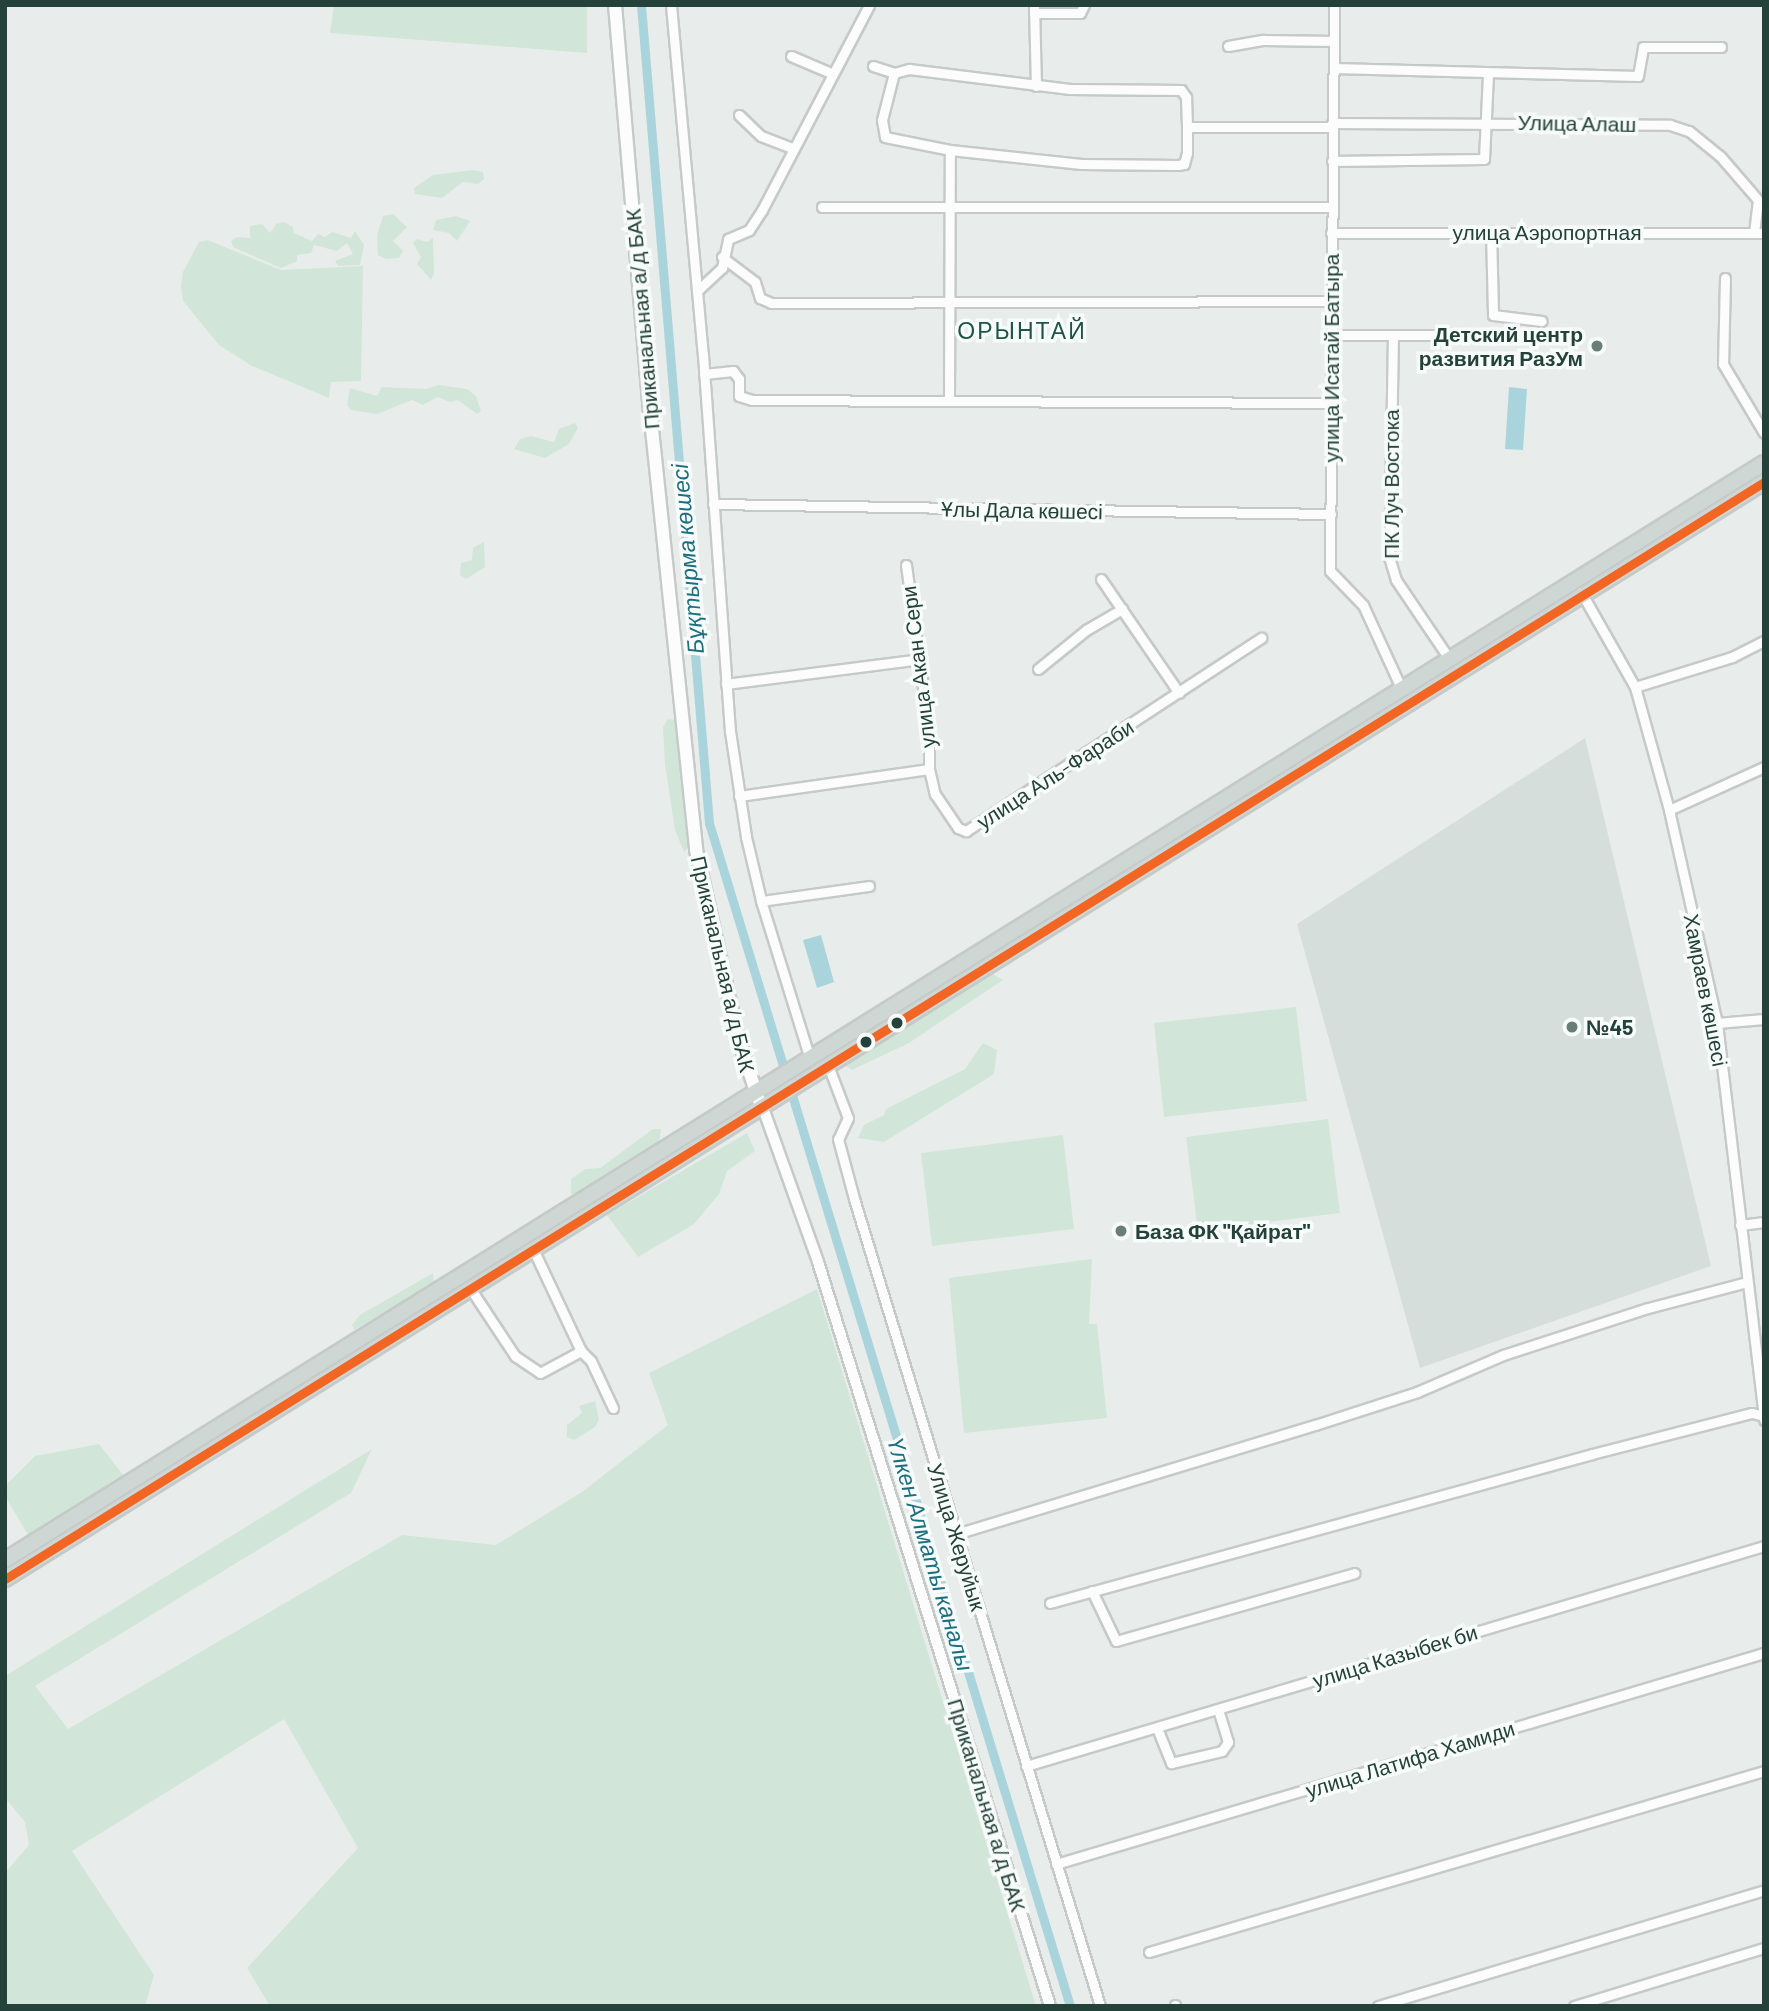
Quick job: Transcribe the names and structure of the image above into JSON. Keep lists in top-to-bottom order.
{
  "streets": {
    "main road": ["Приканальная а/д БАК"],
    "street": [
      "Улица Алаш",
      "улица Аэропортная",
      "улица Исатай Батыра",
      "ПК Луч Востока",
      "Ұлы Дала көшесі",
      "улица Акан Сери",
      "улица Аль-Фараби",
      "Хамраев көшесі",
      "Улица Жеруйык",
      "улица Казыбек би",
      "улица Латифа Хамиди"
    ]
  },
  "crossings": [
    ["Улица Алаш", "улица Аэропортная"],
    ["Улица Алаш", "улица Исатай Батыра"],
    ["улица Аэропортная", "улица Исатай Батыра"],
    ["улица Исатай Батыра", "Ұлы Дала көшесі"],
    ["улица Акан Сери", "улица Аль-Фараби"],
    ["Улица Жеруйык", "улица Казыбек би"],
    ["Улица Жеруйык", "улица Латифа Хамиди"]
  ],
  "districts": ["ОРЫНТАЙ"],
  "water": ["Бұқтырма көшесі", "Үлкен Алматы каналы"],
  "places": ["Детский центр развития РазУм", "№45", "База ФК \"Қайрат\""]
}
